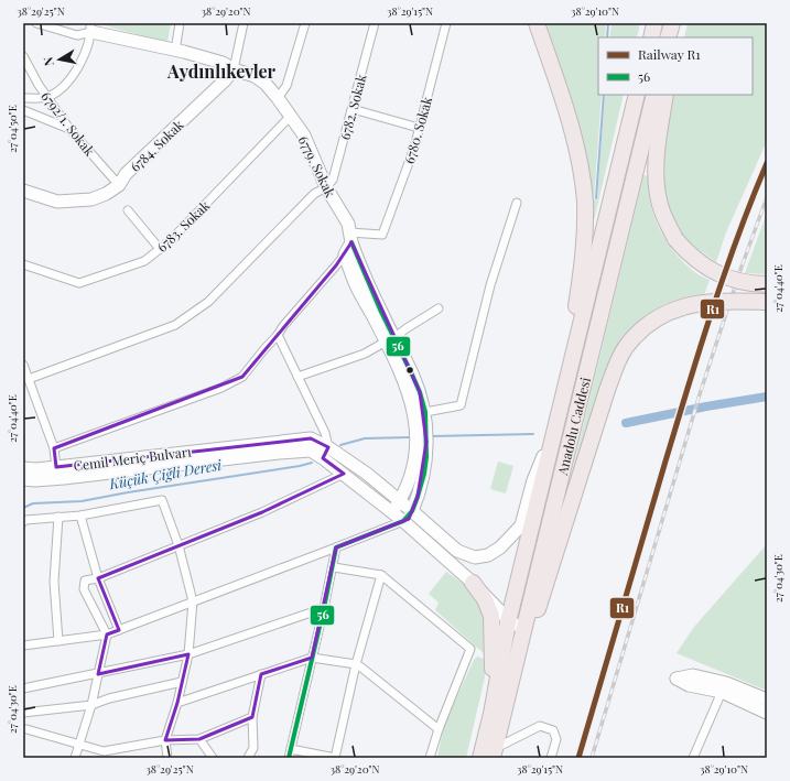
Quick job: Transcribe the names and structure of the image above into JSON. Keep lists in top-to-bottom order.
{
  "streets": {
    "highway": ["Anadolu Caddesi"],
    "street": [
      "6782. Sokak",
      "6792/1. Sokak",
      "6780. Sokak",
      "6784. Sokak",
      "6779. Sokak",
      "6783. Sokak",
      "Cemil Meriç Bulvarı"
    ]
  },
  "crossings": [
    ["6782. Sokak", "6779. Sokak"],
    ["6792/1. Sokak", "6784. Sokak"],
    ["6780. Sokak", "6779. Sokak"],
    ["6784. Sokak", "6779. Sokak"],
    ["6779. Sokak", "6783. Sokak"],
    ["Anadolu Caddesi", "Cemil Meriç Bulvarı"]
  ],
  "districts": ["Aydınlıkevler"],
  "water": ["Küçük Çiğli Deresi"],
  "lines": ["rail line R1", "transit line 56"],
  "legend": ["Railway R1", "56"],
  "north": "left",
  "coordinates": [
    "38°29'25\"N",
    "38°29'20\"N",
    "38°29'15\"N",
    "38°29'10\"N",
    "27°04'50\"E",
    "27°04'40\"E",
    "27°04'30\"E"
  ]
}
